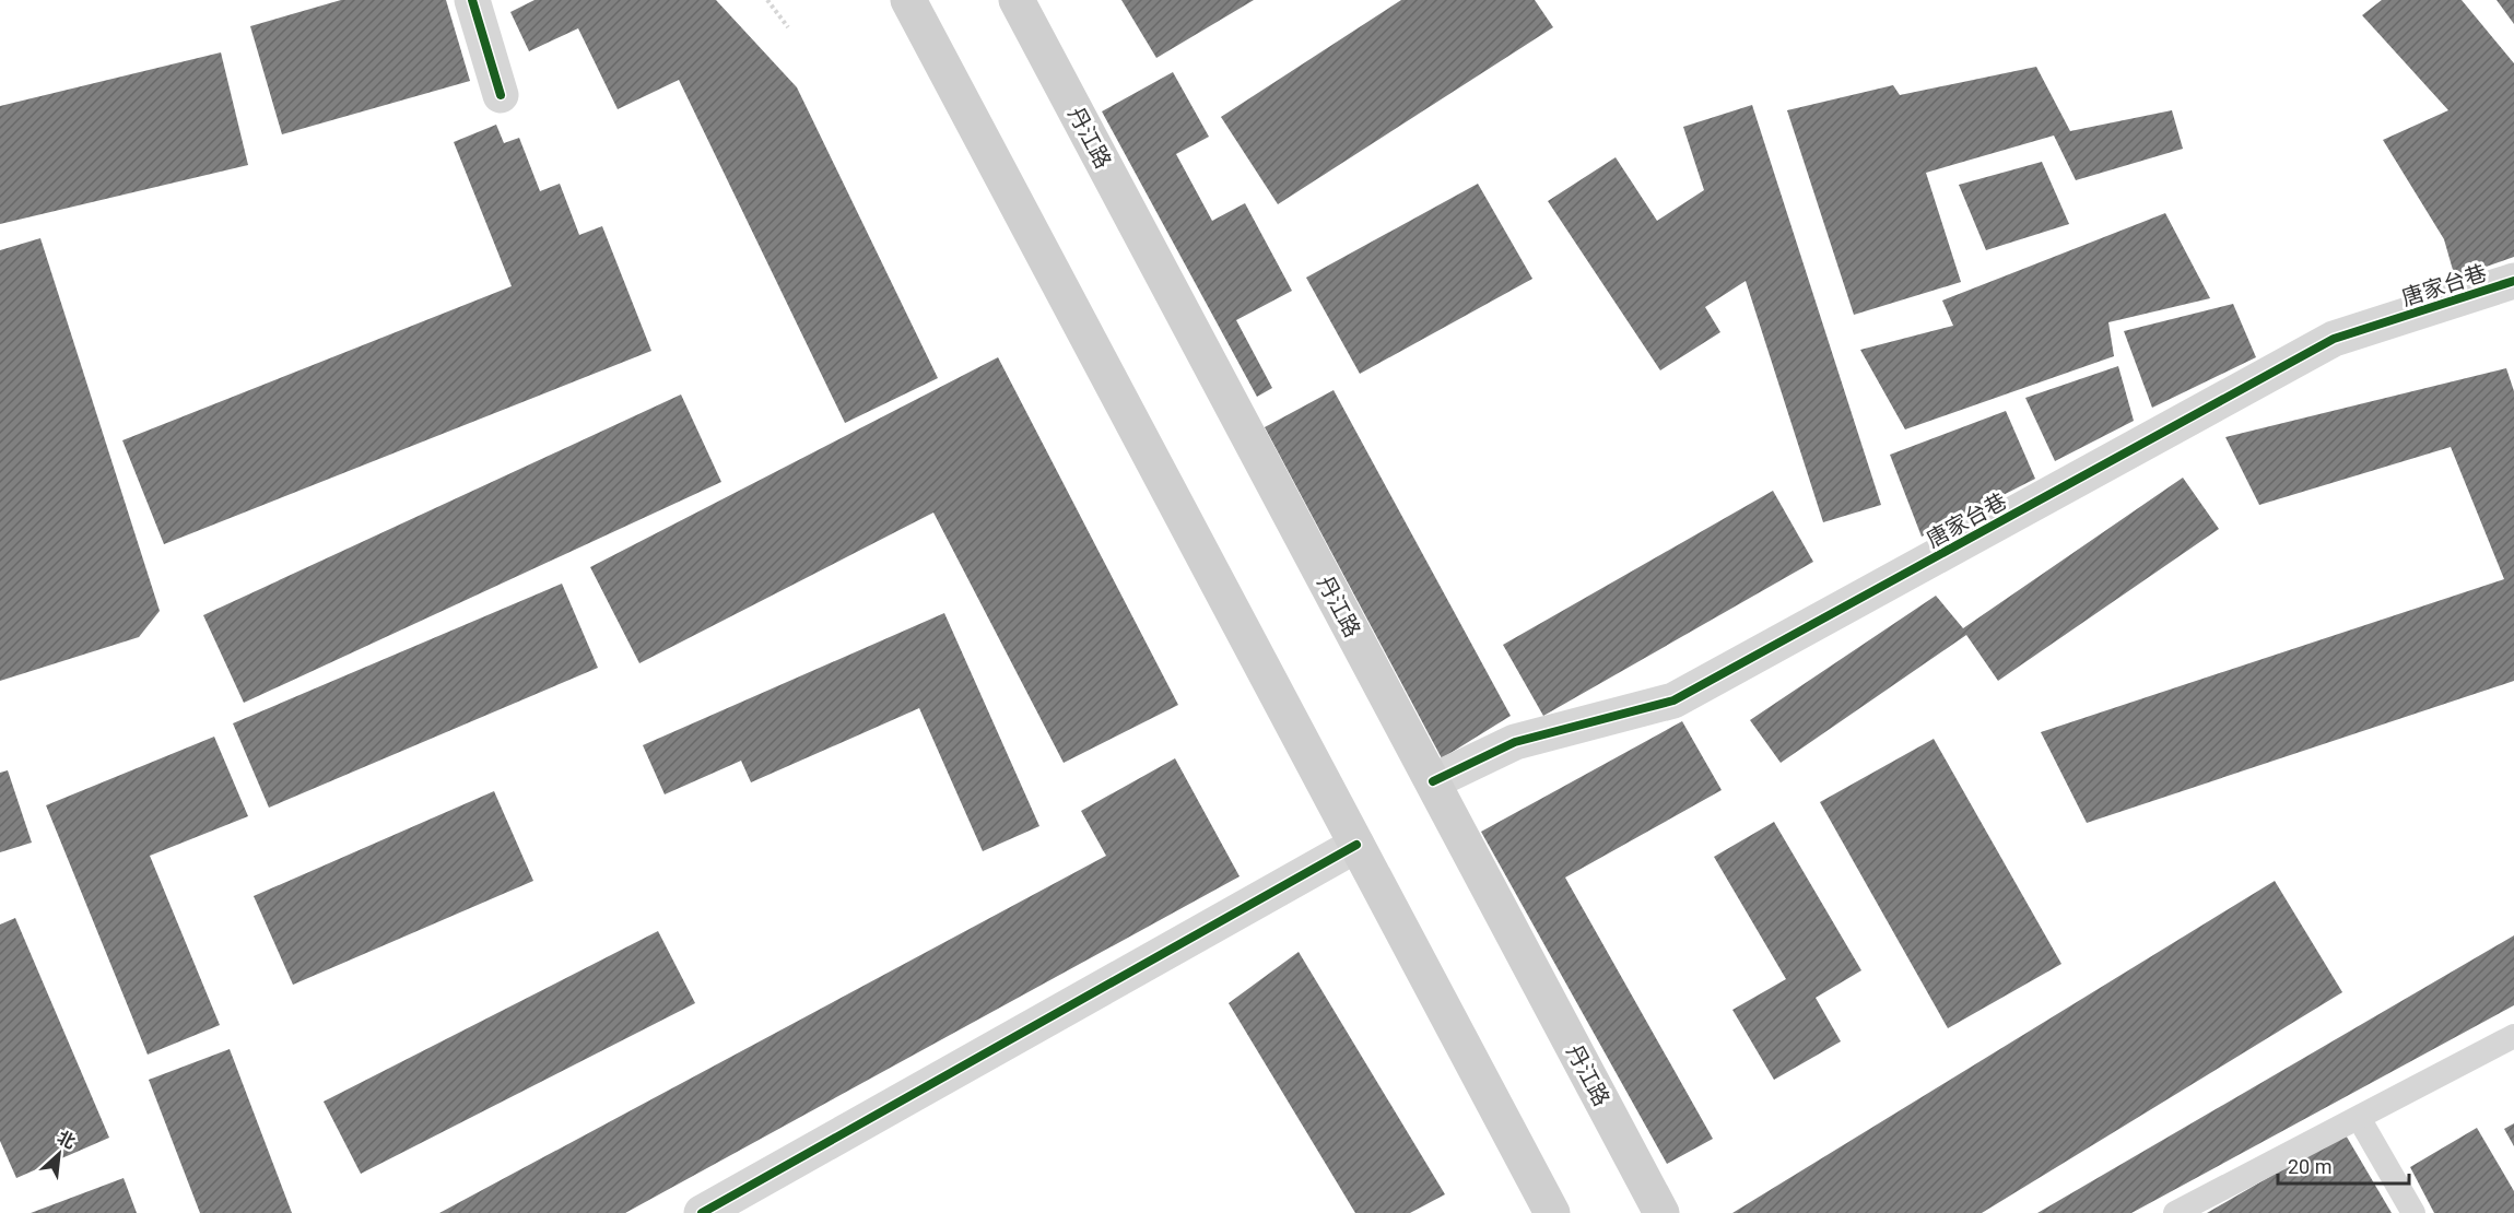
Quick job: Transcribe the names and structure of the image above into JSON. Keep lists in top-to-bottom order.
{
  "streets": {
    "main road": ["丹江路"],
    "street": ["唐家台巷"]
  },
  "crossings": [
    ["丹江路", "唐家台巷"]
  ],
  "scale_bar": "20 m",
  "north": "top right"
}
